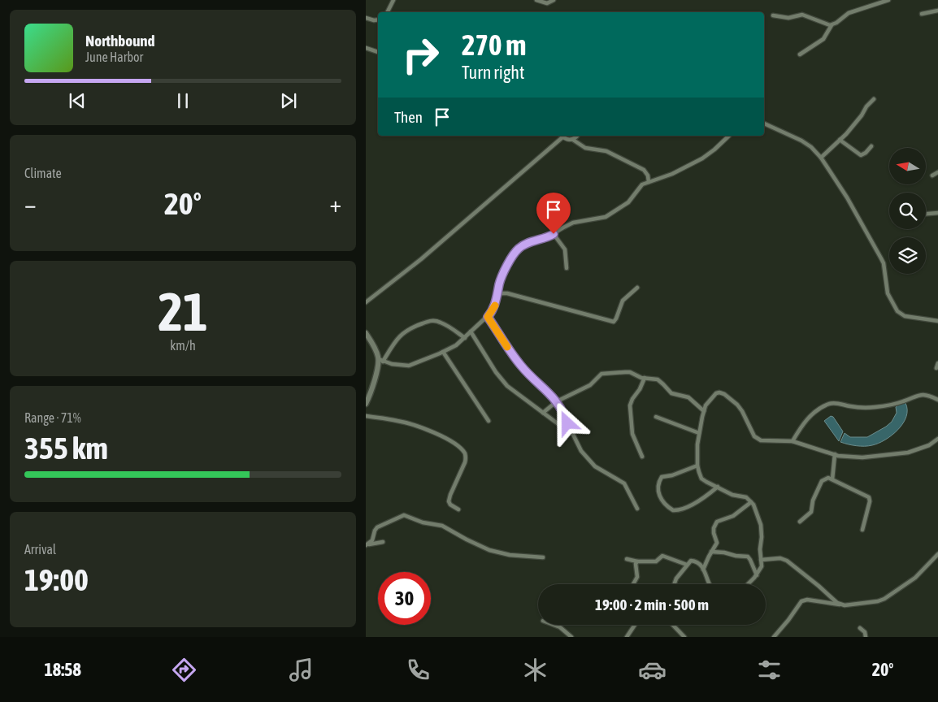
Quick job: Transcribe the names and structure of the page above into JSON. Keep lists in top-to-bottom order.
{
  "north": "left",
  "page": {
    "turn": ["270 m", "Turn right"],
    "song": ["Northbound", "June Harbor"],
    "then": "Then",
    "tile": [
      "Climate",
      ["21", "km/h"],
      ["Range · 71%", "355 km"],
      ["Arrival", "19:00"]
    ],
    "heat": ["−", "20°", "+"],
    "limit": "30",
    "trip": "19:00 · 2 min · 500 m",
    "tabs": ["18:58", "20°"]
  }
}
